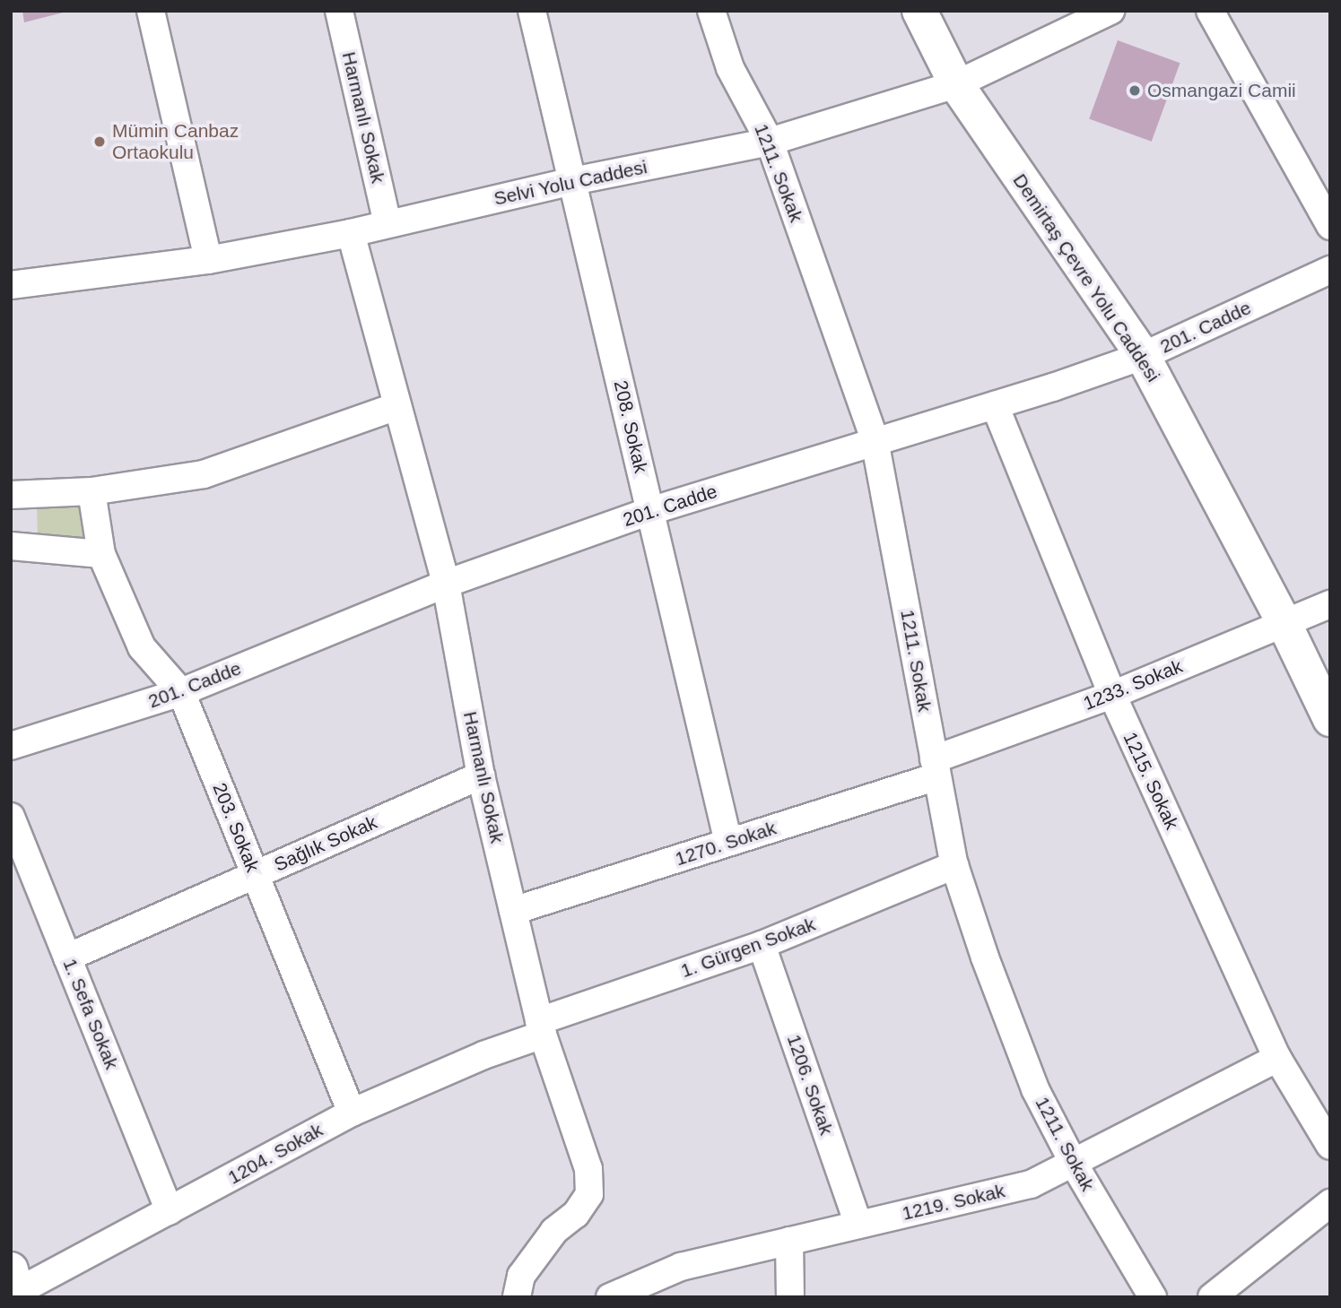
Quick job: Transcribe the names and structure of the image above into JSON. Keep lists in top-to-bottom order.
{
  "streets": {
    "main road": ["Demirtaş Çevre Yolu Caddesi"],
    "street": [
      "Harmanlı Sokak",
      "1211. Sokak",
      "Selvi Yolu Caddesi",
      "201. Cadde",
      "208. Sokak",
      "1233. Sokak",
      "1215. Sokak",
      "203. Sokak",
      "Sağlık Sokak",
      "1270. Sokak",
      "1. Gürgen Sokak",
      "1. Sefa Sokak",
      "1206. Sokak",
      "1204. Sokak",
      "1219. Sokak"
    ]
  },
  "crossings": [
    ["Harmanlı Sokak", "Selvi Yolu Caddesi"],
    ["Harmanlı Sokak", "201. Cadde"],
    ["Harmanlı Sokak", "Sağlık Sokak"],
    ["Harmanlı Sokak", "1270. Sokak"],
    ["Harmanlı Sokak", "1. Gürgen Sokak"],
    ["Harmanlı Sokak", "1204. Sokak"],
    ["1211. Sokak", "Selvi Yolu Caddesi"],
    ["1211. Sokak", "201. Cadde"],
    ["1211. Sokak", "1233. Sokak"],
    ["1211. Sokak", "1270. Sokak"],
    ["1211. Sokak", "1. Gürgen Sokak"],
    ["1211. Sokak", "1219. Sokak"],
    ["Selvi Yolu Caddesi", "Demirtaş Çevre Yolu Caddesi"],
    ["Selvi Yolu Caddesi", "208. Sokak"],
    ["Demirtaş Çevre Yolu Caddesi", "201. Cadde"],
    ["Demirtaş Çevre Yolu Caddesi", "1233. Sokak"],
    ["201. Cadde", "208. Sokak"],
    ["201. Cadde", "1215. Sokak"],
    ["201. Cadde", "203. Sokak"],
    ["208. Sokak", "1270. Sokak"],
    ["1233. Sokak", "1215. Sokak"],
    ["1233. Sokak", "1270. Sokak"],
    ["1215. Sokak", "1219. Sokak"],
    ["203. Sokak", "Sağlık Sokak"],
    ["203. Sokak", "1204. Sokak"],
    ["Sağlık Sokak", "1. Sefa Sokak"],
    ["1. Gürgen Sokak", "1206. Sokak"],
    ["1. Gürgen Sokak", "1204. Sokak"],
    ["1. Sefa Sokak", "1204. Sokak"],
    ["1206. Sokak", "1219. Sokak"]
  ],
  "places": ["Osmangazi Camii", "Mümin Canbaz Ortaokulu"]
}
